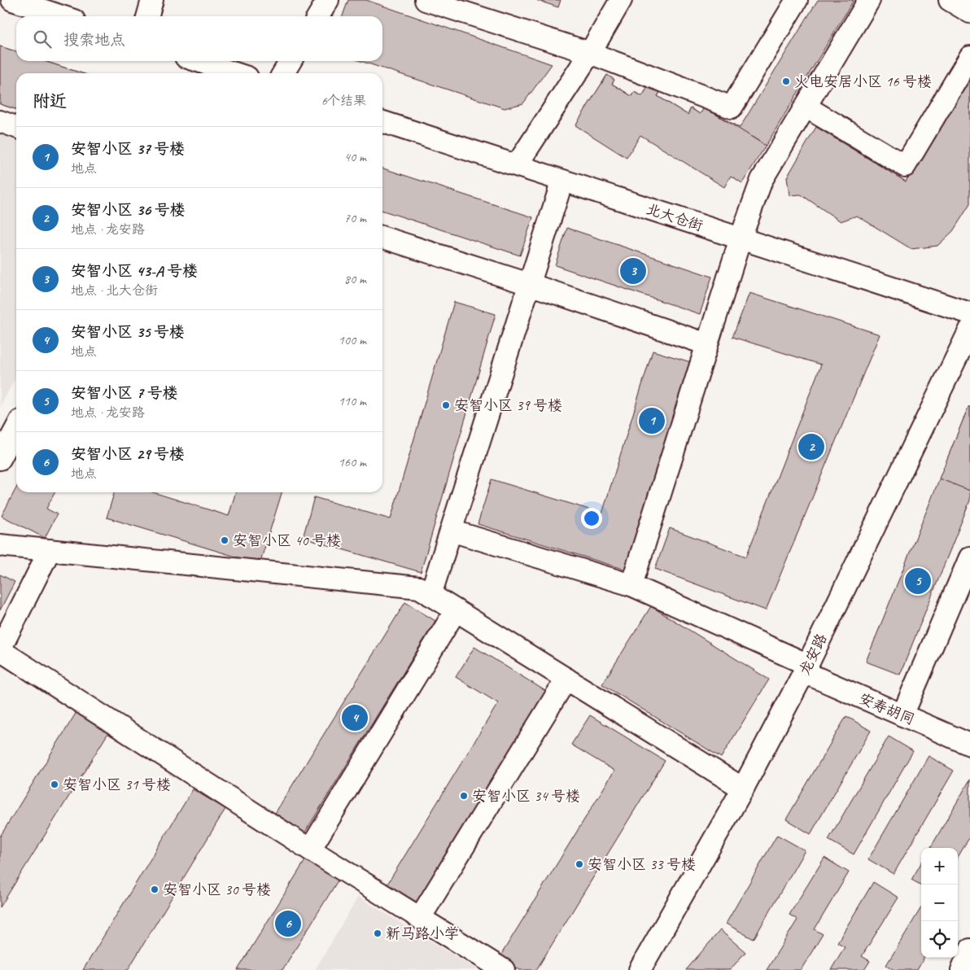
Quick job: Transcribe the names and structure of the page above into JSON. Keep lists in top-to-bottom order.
{
  "streets": {
    "street": ["北大仓街", "龙安路", "安寿胡同"]
  },
  "crossings": [
    ["龙安路", "安寿胡同"]
  ],
  "places": [
    "火电安居小区 16 号楼",
    "安智小区 39 号楼",
    "安智小区 40 号楼",
    "安智小区 31 号楼",
    "安智小区 34 号楼",
    "安智小区 33 号楼",
    "安智小区 30 号楼",
    "新马路小学"
  ],
  "page": {
    "search": "搜索地点",
    "heading": ["附近", "6个结果"],
    "list": [
      {
        "mark": "1",
        "name": "安智小区 37 号楼",
        "note": "地点",
        "value": "40 m"
      },
      {
        "mark": "2",
        "name": "安智小区 36 号楼",
        "note": "地点 · 龙安路",
        "value": "70 m"
      },
      {
        "mark": "3",
        "name": "安智小区 43-A 号楼",
        "note": "地点 · 北大仓街",
        "value": "80 m"
      },
      {
        "mark": "4",
        "name": "安智小区 35 号楼",
        "note": "地点",
        "value": "100 m"
      },
      {
        "mark": "5",
        "name": "安智小区 7 号楼",
        "note": "地点 · 龙安路",
        "value": "110 m"
      },
      {
        "mark": "6",
        "name": "安智小区 29 号楼",
        "note": "地点",
        "value": "160 m"
      }
    ],
    "pins": [
      "3",
      "1",
      "2",
      "5",
      "4",
      "6"
    ],
    "map_buttons": ["+", "−"]
  }
}
